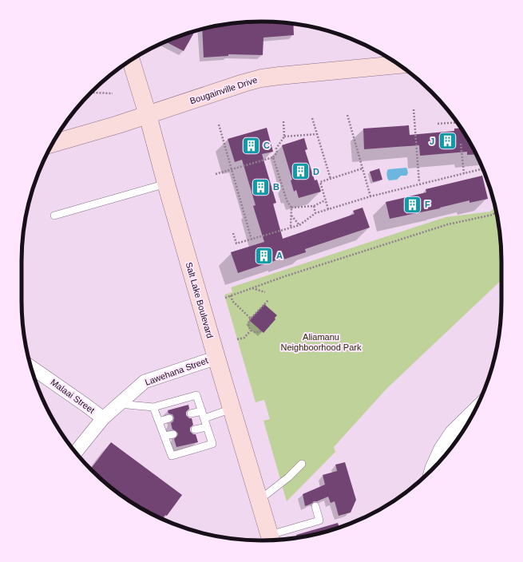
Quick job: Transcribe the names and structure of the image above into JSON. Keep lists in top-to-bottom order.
{
  "streets": {
    "main road": ["Bougainville Drive", "Salt Lake Boulevard"],
    "street": ["Lawehana Street", "Malaai Street"]
  },
  "crossings": [
    ["Bougainville Drive", "Salt Lake Boulevard"],
    ["Salt Lake Boulevard", "Lawehana Street"],
    ["Lawehana Street", "Malaai Street"]
  ],
  "parks": ["Aliamanu Neighboorhood Park"],
  "places": {
    "building": [
      "J",
      "C",
      "D",
      "B",
      "F",
      "A"
    ]
  }
}
